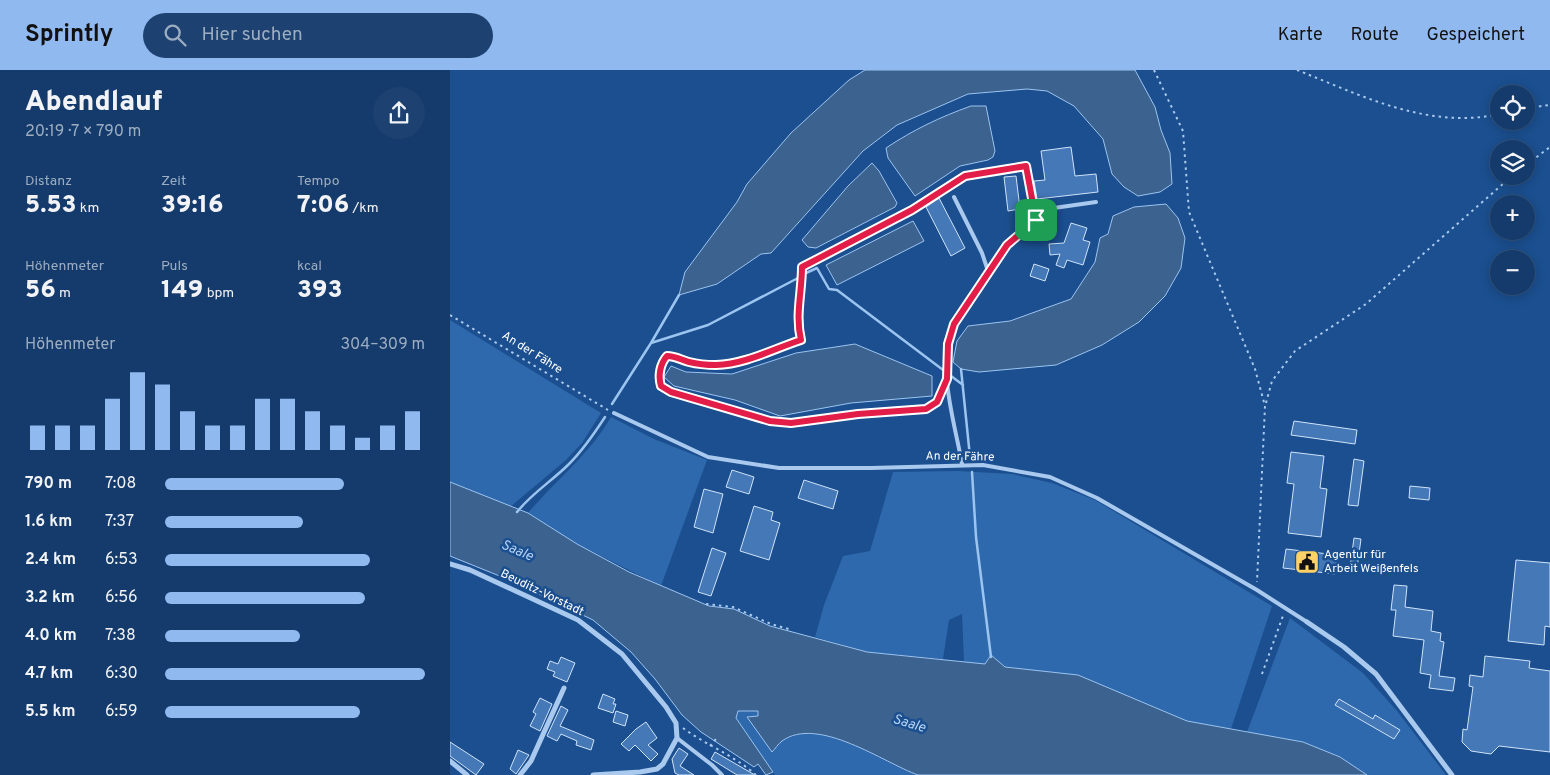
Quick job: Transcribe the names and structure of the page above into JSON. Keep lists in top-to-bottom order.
{
  "streets": {
    "street": ["Beuditz-Vorstadt"],
    "lane": ["An der Fähre"]
  },
  "water": ["Saale"],
  "places": {
    "public building": ["Agentur für Arbeit Weißenfels"]
  },
  "page": {
    "header": "Sprintly",
    "search": "Hier suchen",
    "nav": ["Karte", "Route", "Gespeichert"],
    "heading": ["Abendlauf", "20:19 · 7 × 790 m"],
    "map_buttons": ["+", "−"],
    "stats": [
      ["Distanz", "5.53 km"],
      ["Zeit", "39:16"],
      ["Tempo", "7:06 /km"],
      ["Höhenmeter", "56 m"],
      ["Puls", "149 bpm"],
      ["kcal", "393"]
    ],
    "chart": ["Höhenmeter", "304–309 m"],
    "list": [
      {
        "name": "790 m",
        "note": "7:08"
      },
      {
        "name": "1.6 km",
        "note": "7:37"
      },
      {
        "name": "2.4 km",
        "note": "6:53"
      },
      {
        "name": "3.2 km",
        "note": "6:56"
      },
      {
        "name": "4.0 km",
        "note": "7:38"
      },
      {
        "name": "4.7 km",
        "note": "6:30"
      },
      {
        "name": "5.5 km",
        "note": "6:59"
      }
    ]
  }
}
